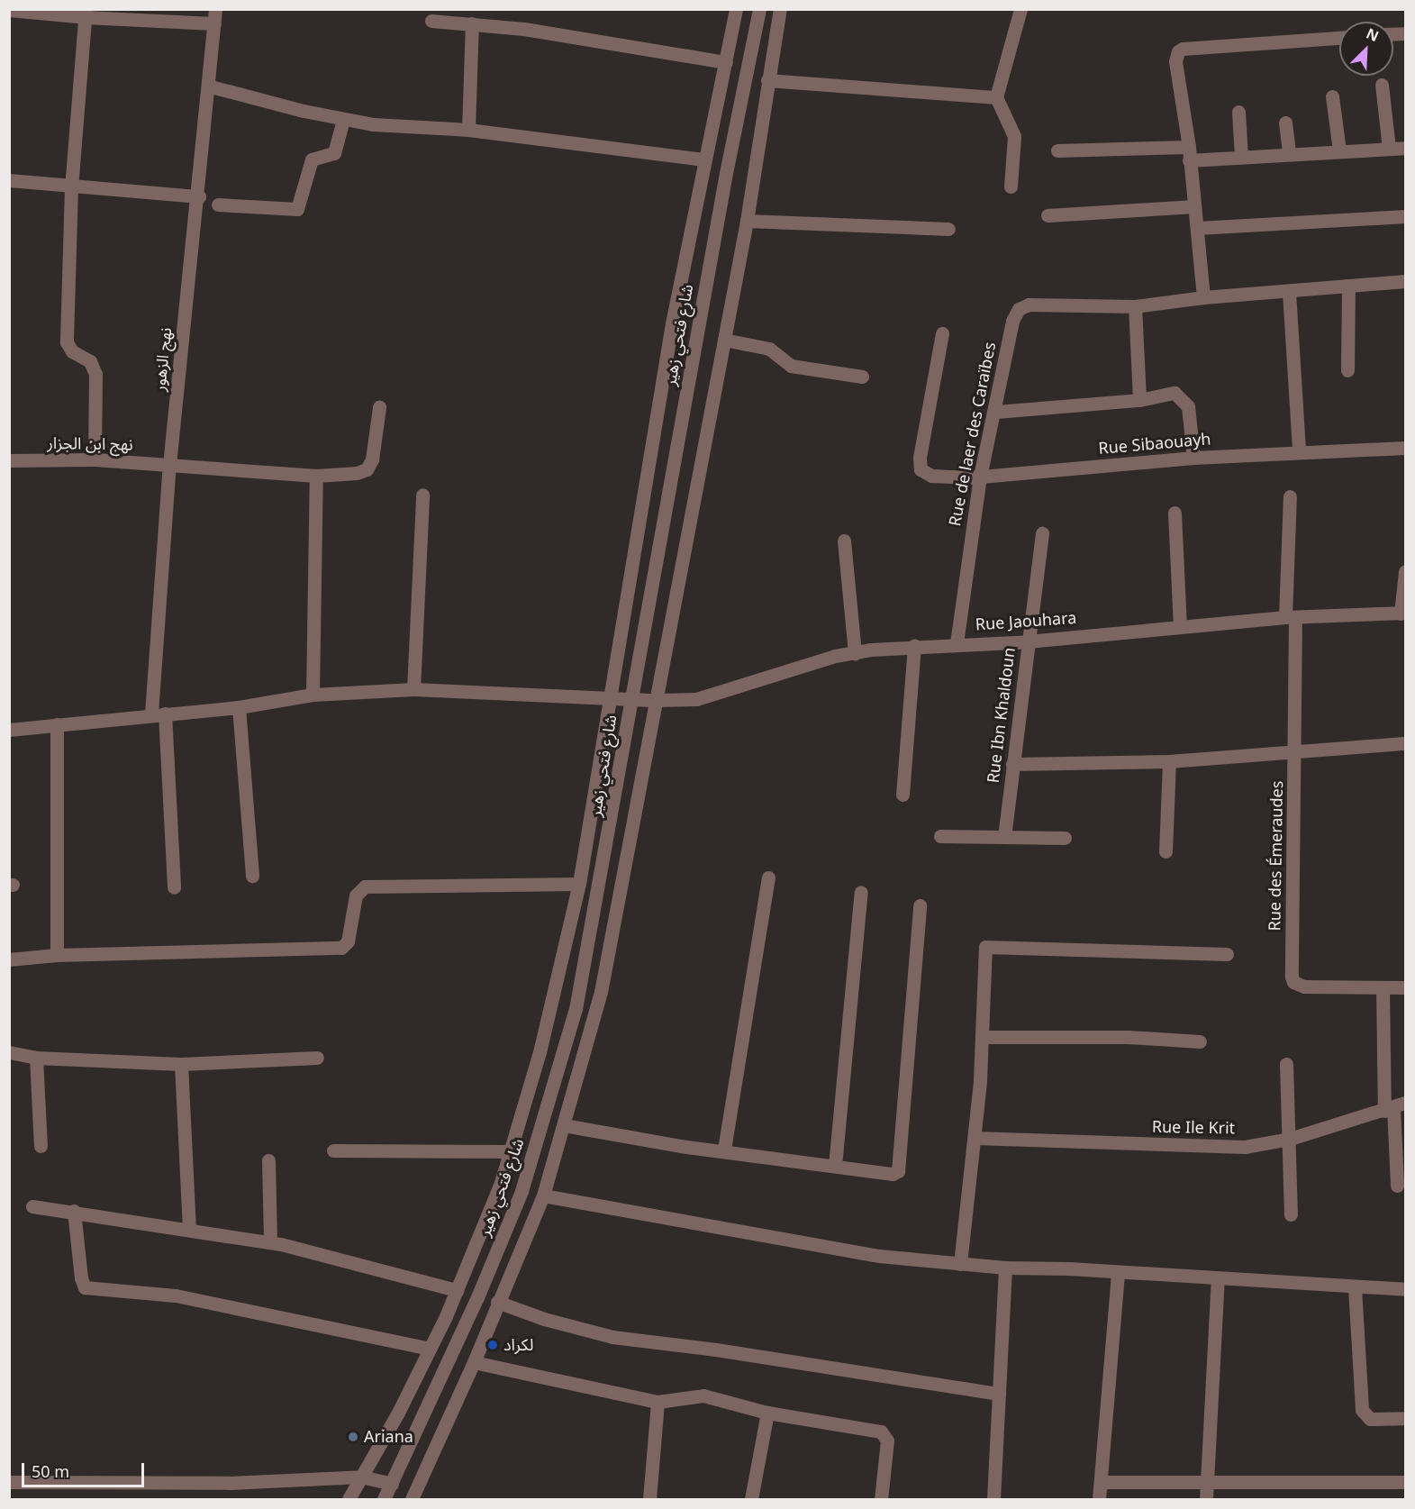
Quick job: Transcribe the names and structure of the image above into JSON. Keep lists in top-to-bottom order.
{
  "streets": {
    "street": [
      "شارع فتحي زهير",
      "نهج الزهور",
      "Rue de laer des Caraïbes",
      "نهج ابن الجزار",
      "Rue Sibaouayh",
      "Rue Jaouhara",
      "Rue Ibn Khaldoun",
      "Rue des Émeraudes",
      "Rue Ile Krit"
    ]
  },
  "crossings": [
    ["شارع فتحي زهير", "Rue Jaouhara"],
    ["نهج الزهور", "نهج ابن الجزار"],
    ["نهج الزهور", "Rue Jaouhara"],
    ["Rue de laer des Caraïbes", "Rue Sibaouayh"],
    ["Rue de laer des Caraïbes", "Rue Jaouhara"],
    ["Rue Jaouhara", "Rue Ibn Khaldoun"],
    ["Rue Jaouhara", "Rue des Émeraudes"]
  ],
  "places": ["لكراد", "Ariana"],
  "scale_bar": "50 m",
  "north": "top right"
}
